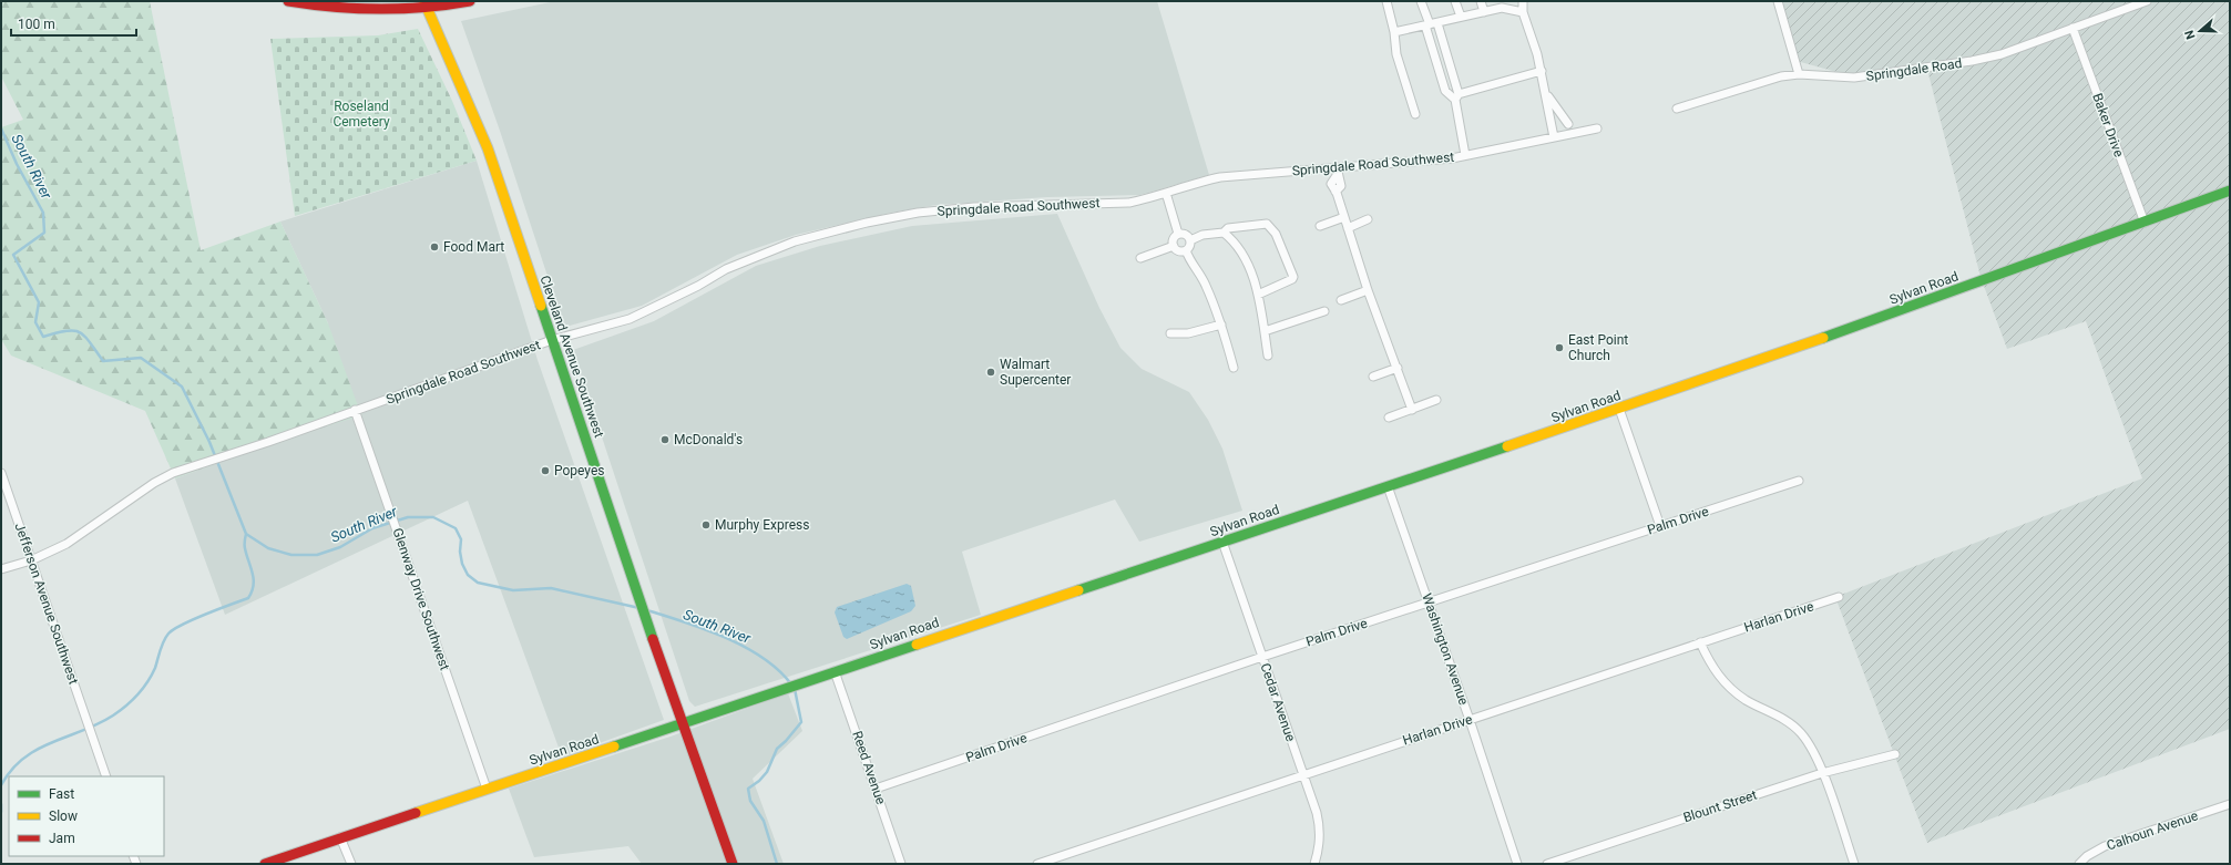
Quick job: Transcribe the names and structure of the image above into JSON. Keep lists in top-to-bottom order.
{
  "streets": {
    "main road": ["Sylvan Road", "Cleveland Avenue Southwest"],
    "street": [
      "Springdale Road",
      "Baker Drive",
      "Springdale Road Southwest",
      "Palm Drive",
      "Glenway Drive Southwest",
      "Jefferson Avenue Southwest",
      "Harlan Drive",
      "Washington Avenue",
      "Cedar Avenue",
      "Reed Avenue",
      "Blount Street",
      "Calhoun Avenue"
    ]
  },
  "crossings": [
    ["Springdale Road", "Baker Drive"],
    ["Baker Drive", "Sylvan Road"],
    ["Springdale Road Southwest", "Cleveland Avenue Southwest"],
    ["Springdale Road Southwest", "Glenway Drive Southwest"],
    ["Springdale Road Southwest", "Jefferson Avenue Southwest"],
    ["Sylvan Road", "Cleveland Avenue Southwest"],
    ["Sylvan Road", "Glenway Drive Southwest"],
    ["Sylvan Road", "Washington Avenue"],
    ["Sylvan Road", "Cedar Avenue"],
    ["Sylvan Road", "Reed Avenue"],
    ["Palm Drive", "Washington Avenue"],
    ["Palm Drive", "Cedar Avenue"],
    ["Palm Drive", "Reed Avenue"],
    ["Harlan Drive", "Washington Avenue"],
    ["Harlan Drive", "Cedar Avenue"]
  ],
  "water": ["South River"],
  "parks": ["Roseland Cemetery"],
  "places": [
    "Food Mart",
    "East Point Church",
    "Walmart Supercenter",
    "McDonald's",
    "Popeyes",
    "Murphy Express"
  ],
  "legend": ["Fast", "Slow", "Jam"],
  "scale_bar": "100 m",
  "north": "left"
}
